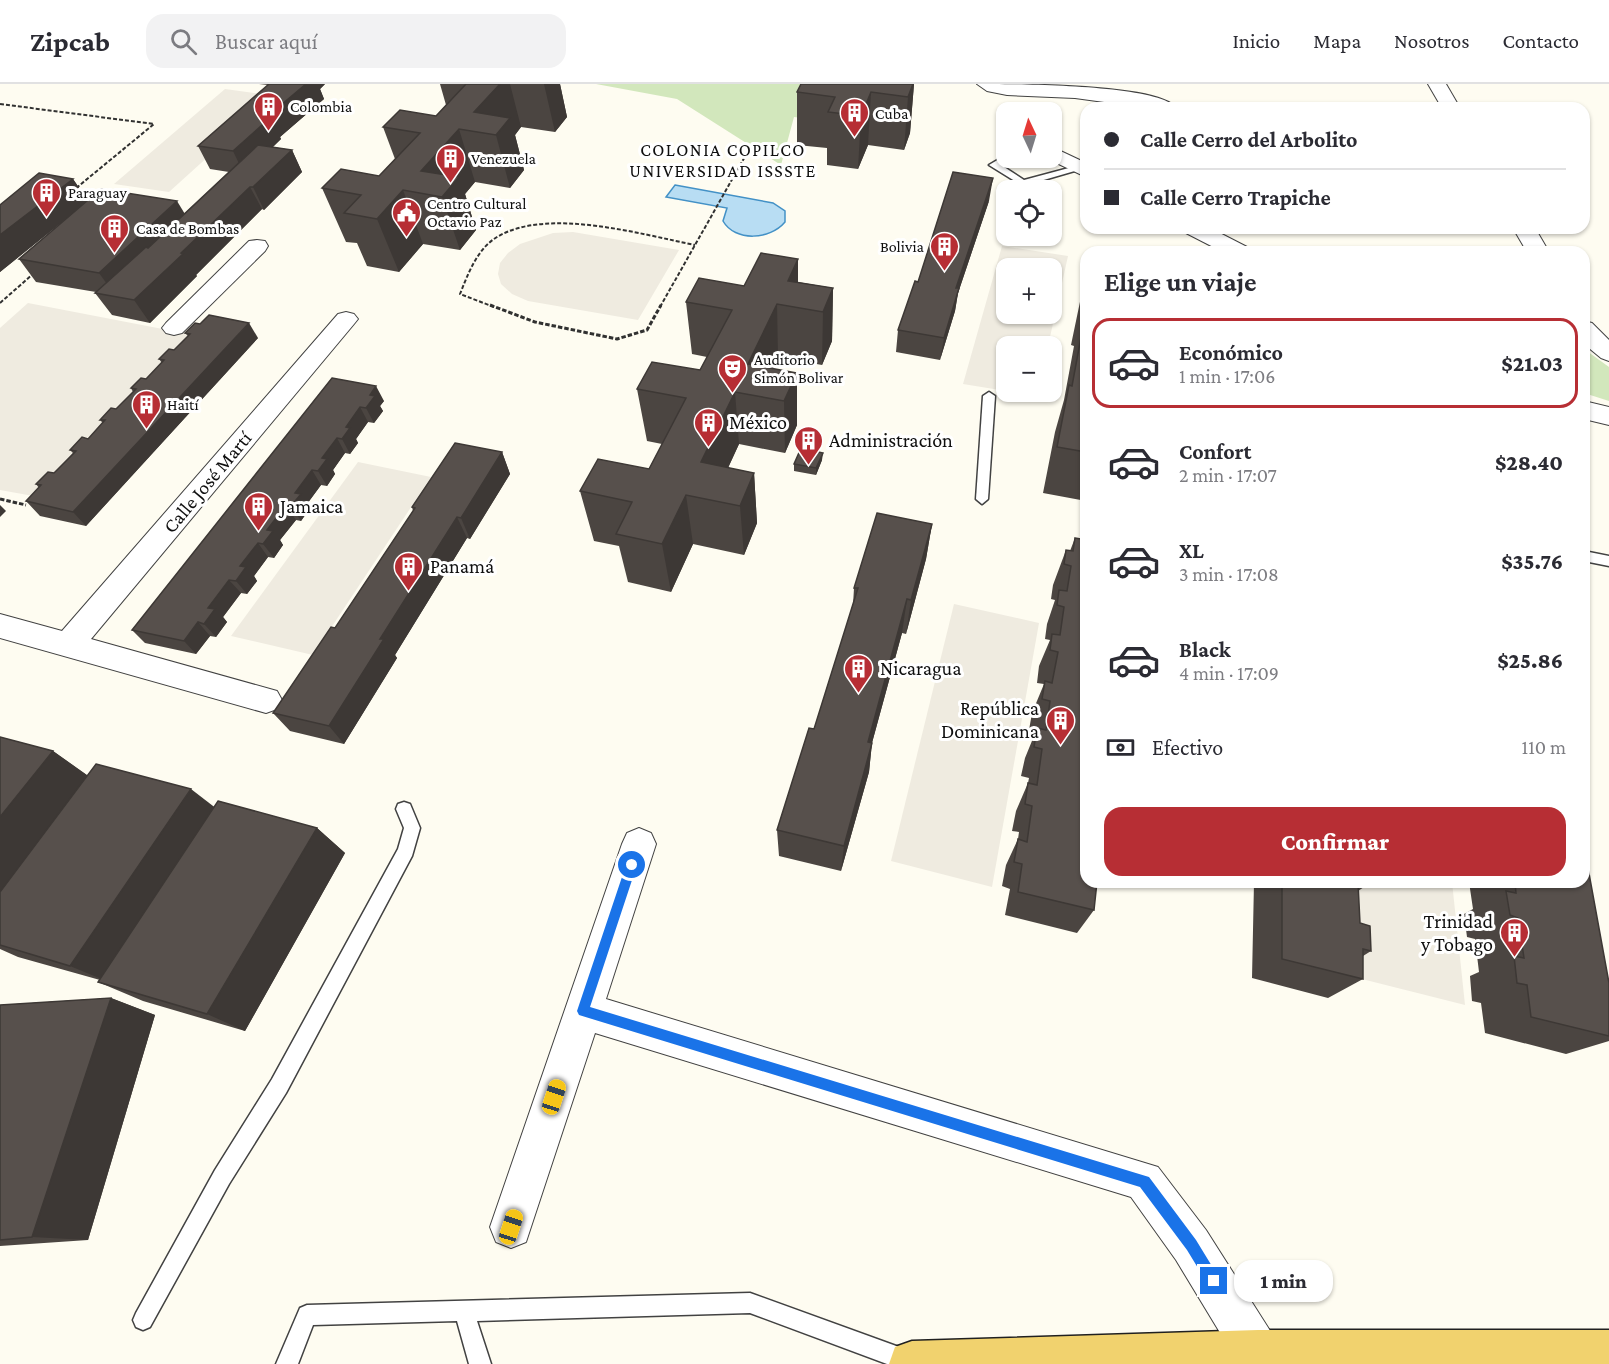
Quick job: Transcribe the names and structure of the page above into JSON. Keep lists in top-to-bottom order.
{
  "streets": {
    "street": ["Calle José Martí"]
  },
  "districts": ["COLONIA COPILCO UNIVERSIDAD ISSSTE"],
  "places": {
    "building": [
      "Colombia",
      "Cuba",
      "Venezuela",
      "Paraguay",
      "Casa de Bombas",
      "Bolivia",
      "Haití",
      "México",
      "Administración",
      "Jamaica",
      "Panamá",
      "Nicaragua",
      "República Dominicana",
      "Trinidad y Tobago"
    ],
    "public building": ["Centro Cultural Octavio Paz"],
    "theatre": ["Auditorio Simón Bolivar"]
  },
  "north": "top",
  "page": {
    "header": "Zipcab",
    "search": "Buscar aquí",
    "nav": [
      "Inicio",
      "Mapa",
      "Nosotros",
      "Contacto"
    ],
    "map_buttons": ["+", "−"],
    "banner": ["Calle Cerro del Arbolito", "Calle Cerro Trapiche"],
    "heading": "Elige un viaje",
    "list": [
      {
        "name": "Económico",
        "note": "1 min · 17:06",
        "value": "$21.03"
      },
      {
        "name": "Confort",
        "note": "2 min · 17:07",
        "value": "$28.40"
      },
      {
        "name": "XL",
        "note": "3 min · 17:08",
        "value": "$35.76"
      },
      {
        "name": "Black",
        "note": "4 min · 17:09",
        "value": "$25.86"
      }
    ],
    "pay": ["Efectivo", "110 m"],
    "buttons": "Confirmar",
    "bubble": "1 min"
  }
}
